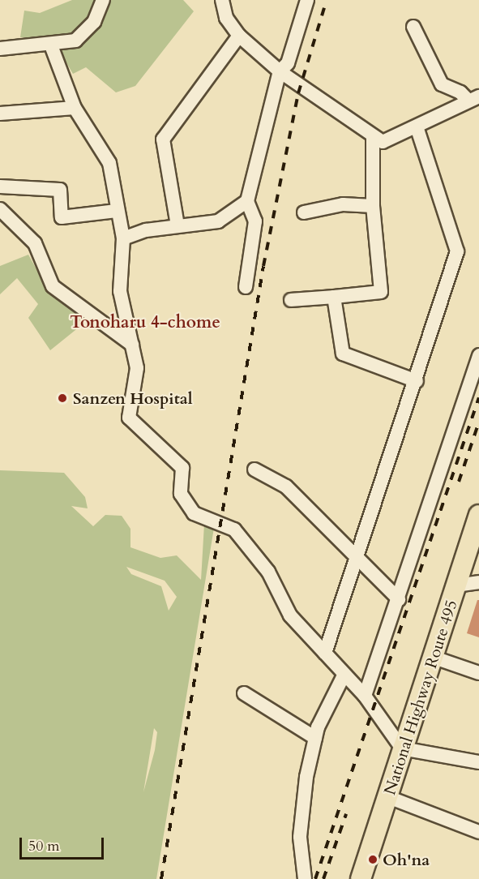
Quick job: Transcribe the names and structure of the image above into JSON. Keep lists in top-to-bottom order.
{
  "streets": {
    "highway": ["National Highway Route 495"]
  },
  "districts": ["Tonoharu 4-chome"],
  "places": ["Sanzen Hospital", "Oh'na"],
  "scale_bar": "50 m"
}
